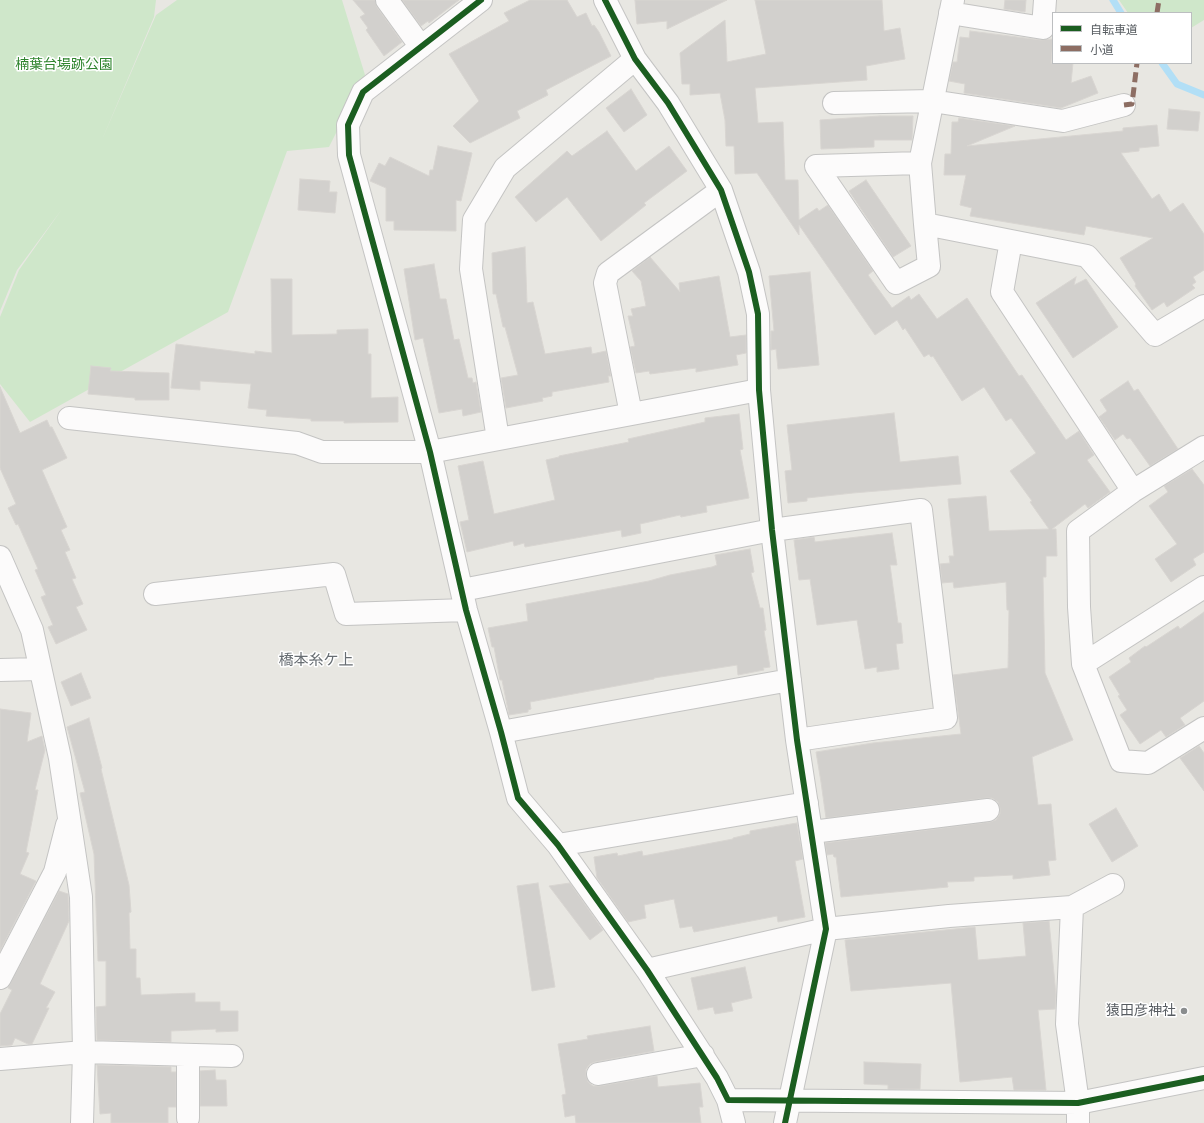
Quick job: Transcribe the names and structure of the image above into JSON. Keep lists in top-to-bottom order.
{
  "districts": ["橋本糸ケ上"],
  "parks": ["楠葉台場跡公園"],
  "places": ["猿田彦神社"],
  "legend": ["自転車道", "小道"]
}
